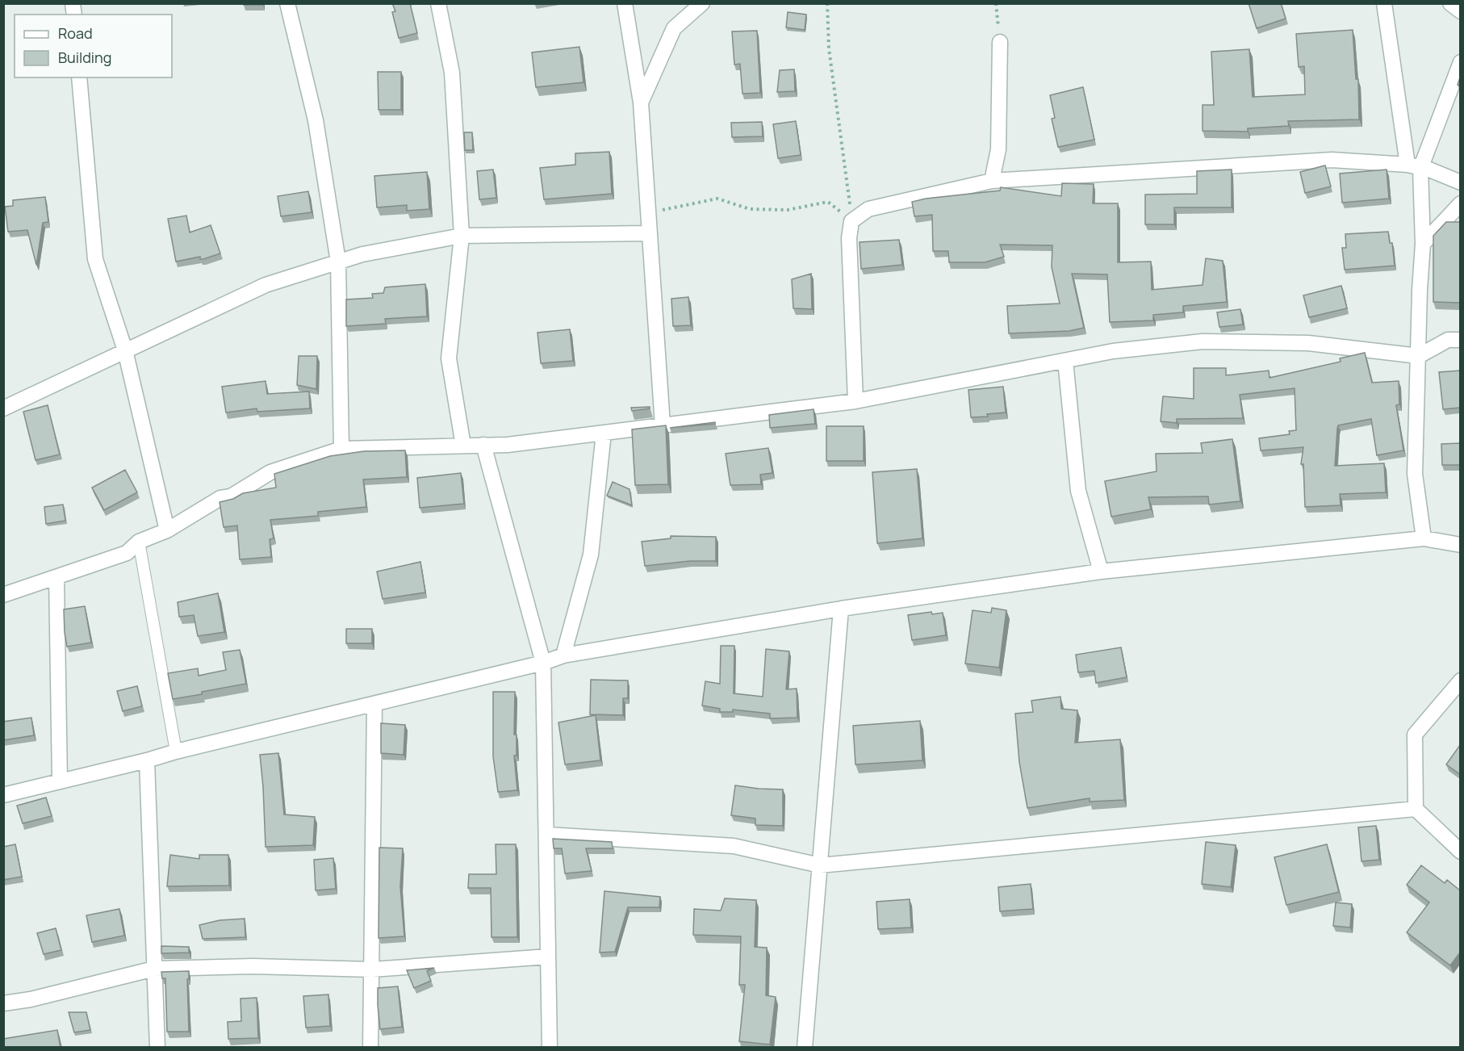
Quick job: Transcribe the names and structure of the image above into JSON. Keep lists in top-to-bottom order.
{
  "legend": ["Road", "Building"]
}
